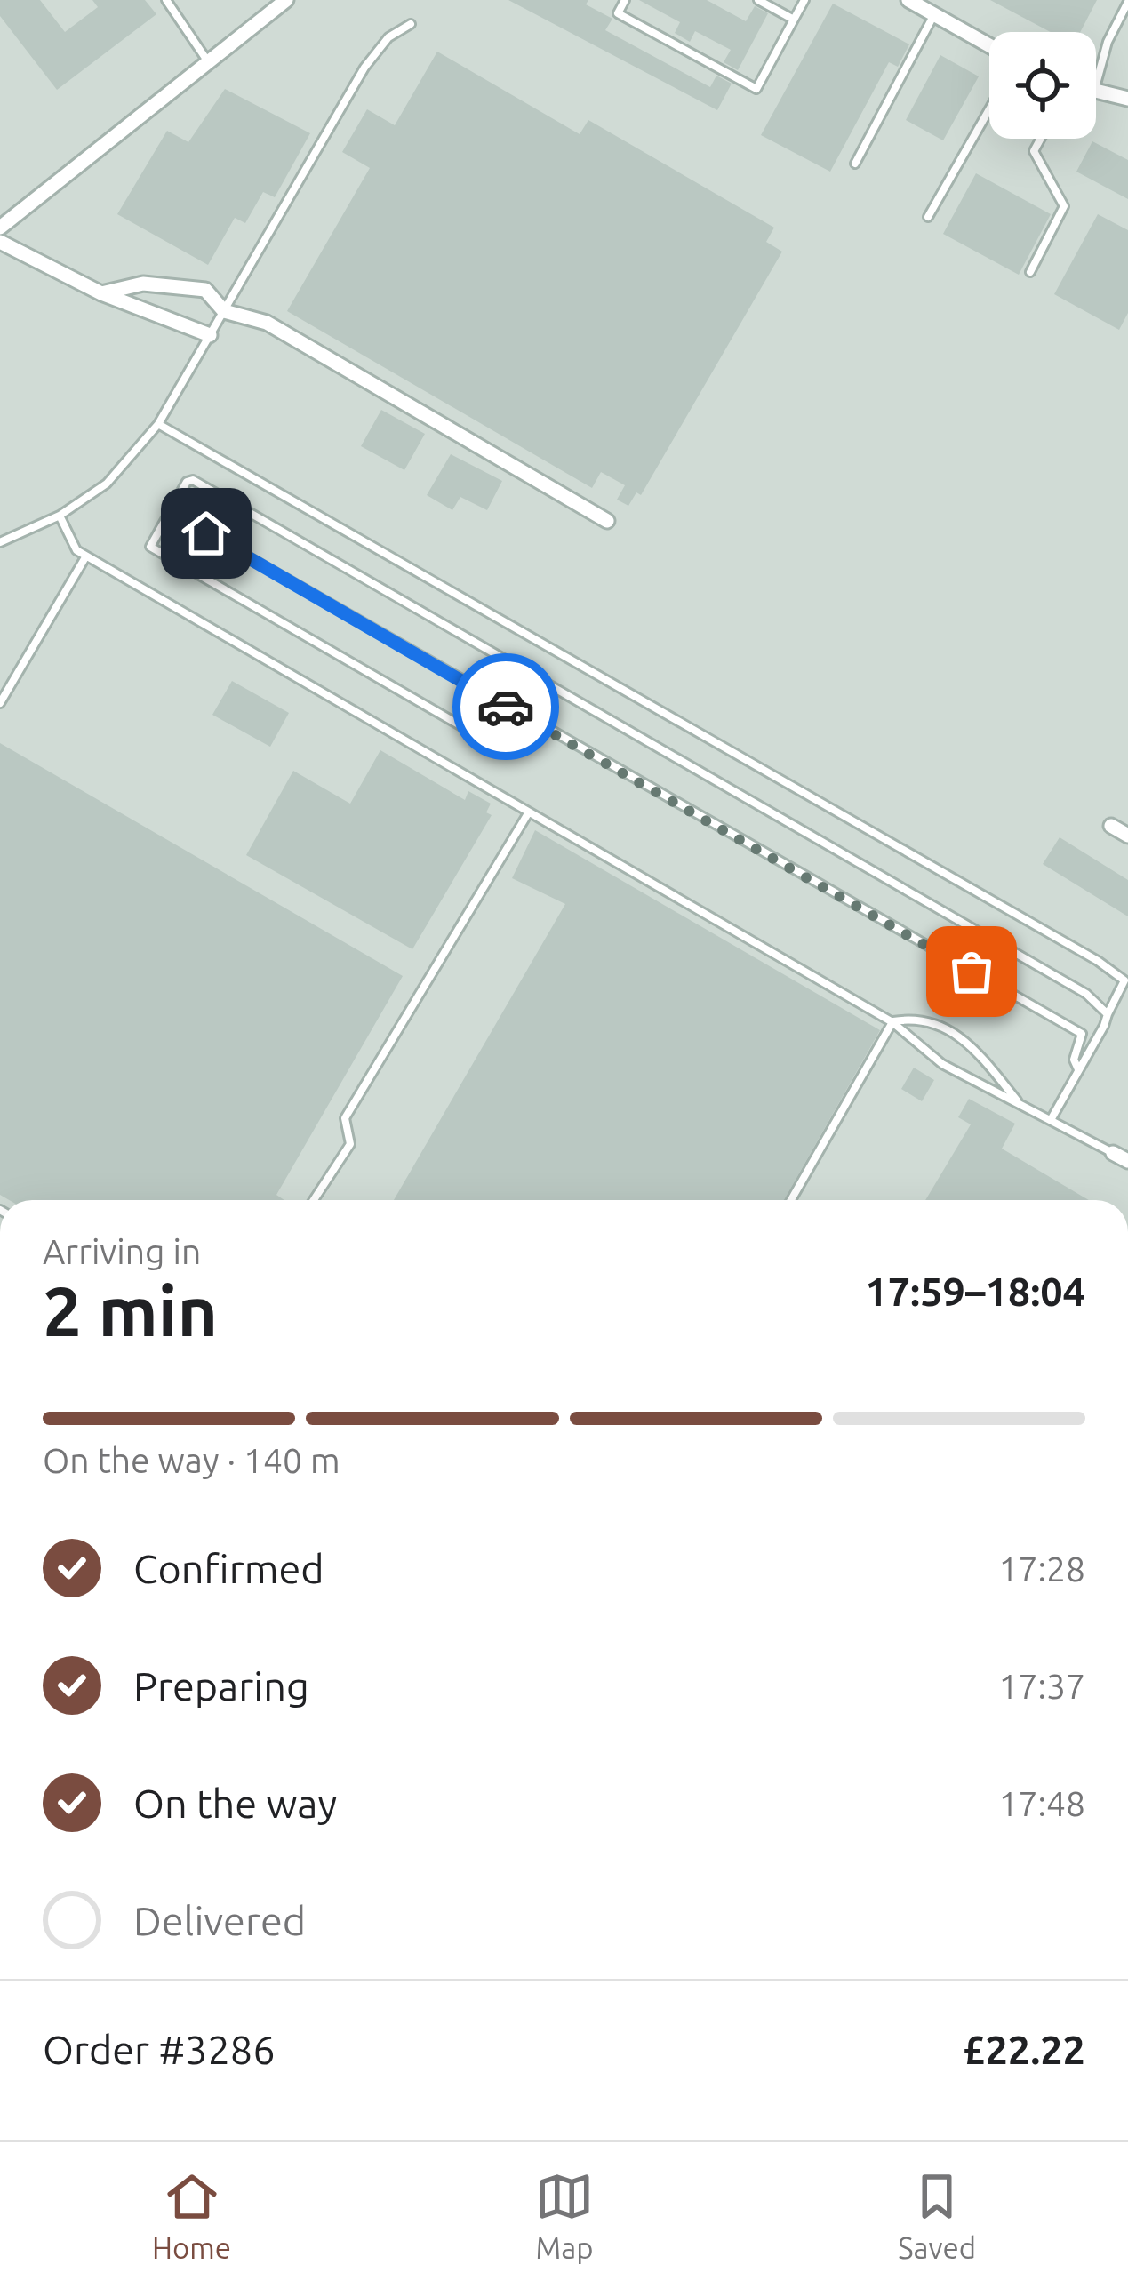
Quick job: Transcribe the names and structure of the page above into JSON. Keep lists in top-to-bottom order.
{
  "page": {
    "heading": ["2 min", "Arriving in", "17:59–18:04"],
    "panel": ["Order #3286", "£22.22"],
    "bar": "On the way · 140 m",
    "list": [
      ["Confirmed", "17:28"],
      ["Preparing", "17:37"],
      ["On the way", "17:48"],
      "Delivered"
    ],
    "tabs": ["Home", "Map", "Saved"]
  }
}
